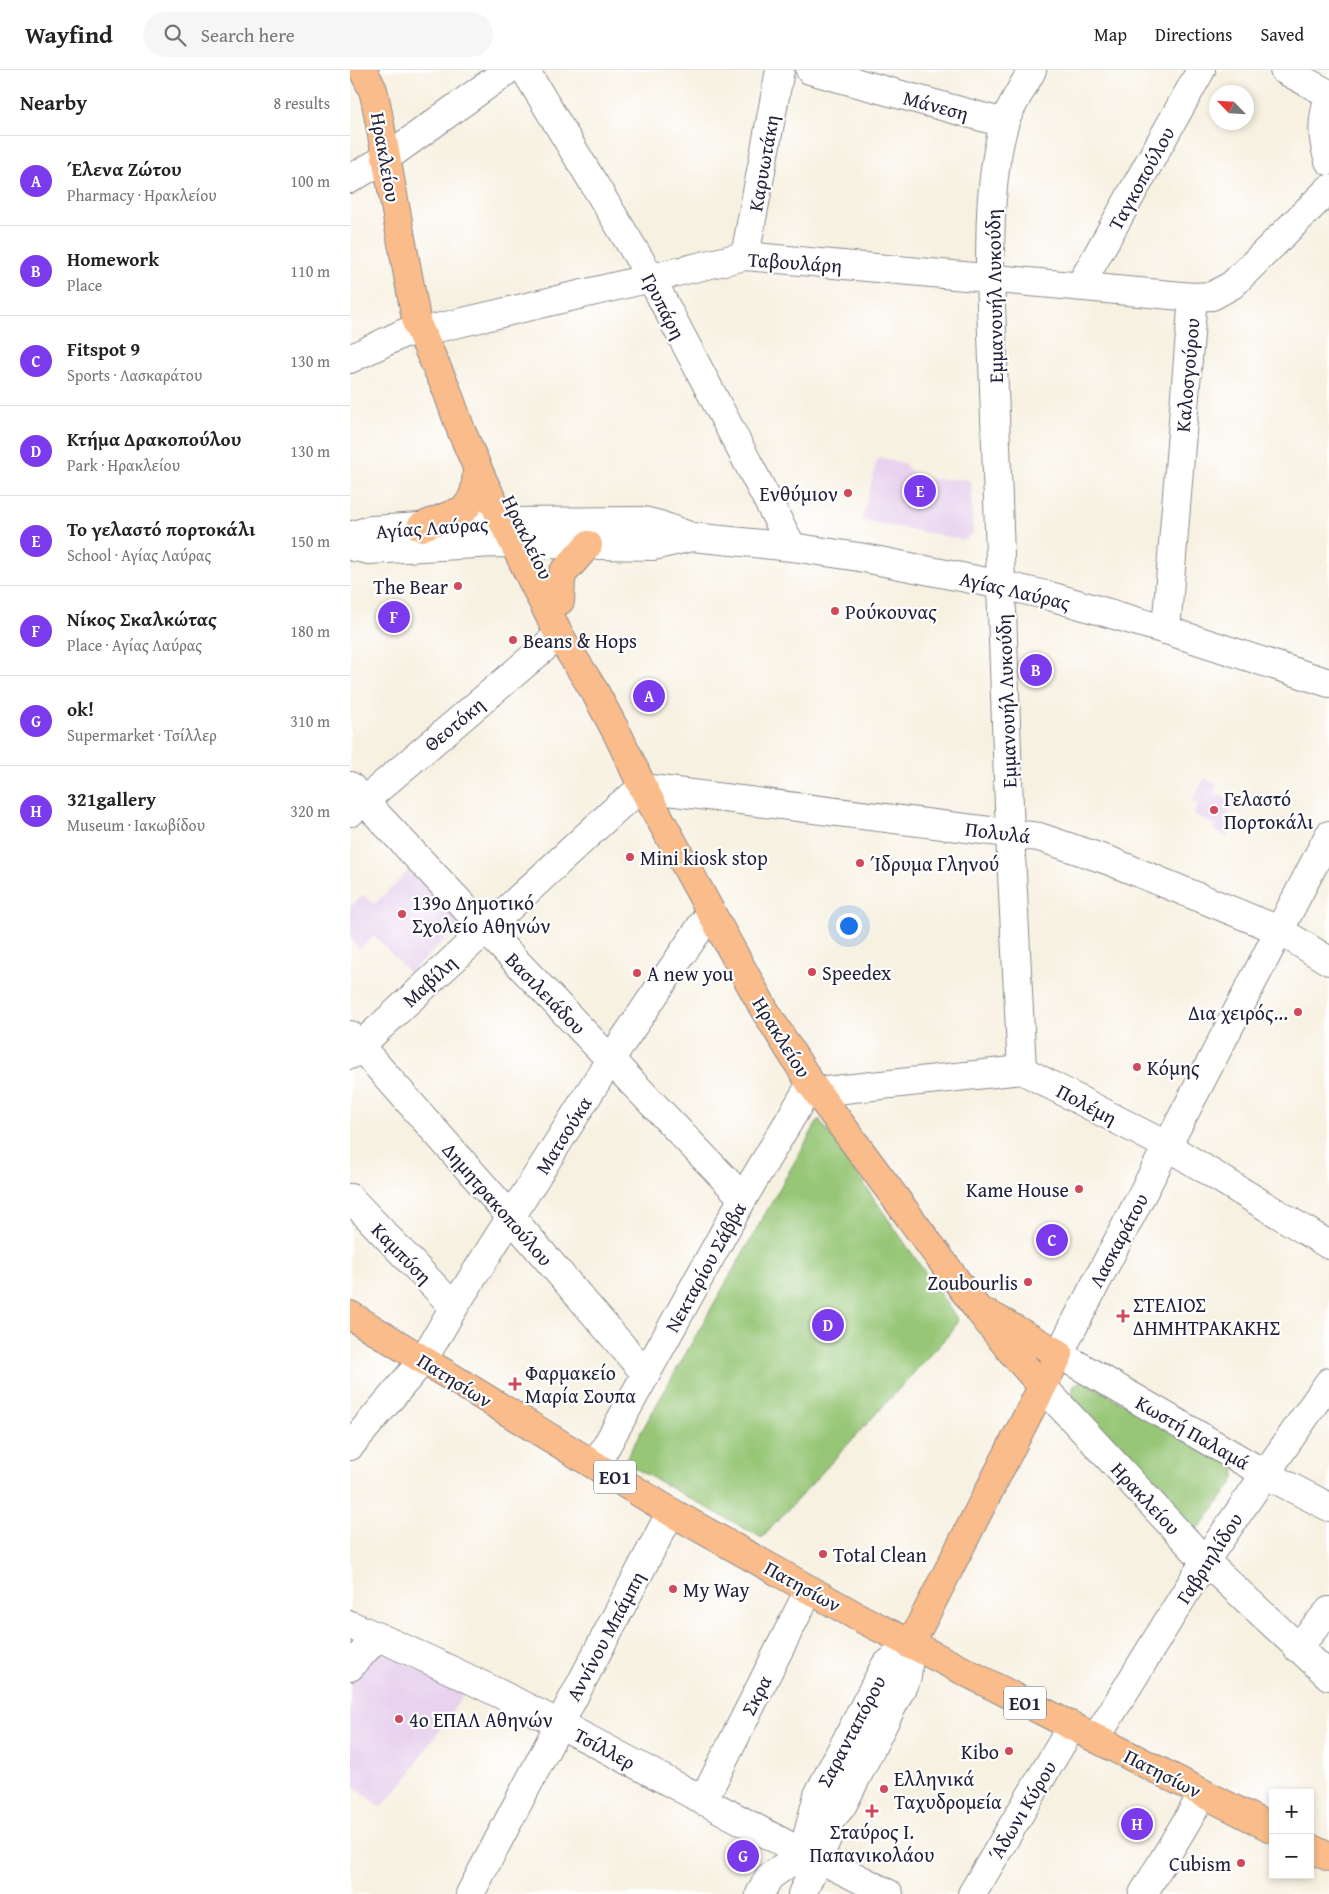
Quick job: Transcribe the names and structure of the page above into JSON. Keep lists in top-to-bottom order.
{
  "streets": {
    "main road": [
      "Ηρακλείου",
      "Λασκαράτου",
      "Πατησίων",
      "ΕΟ1"
    ],
    "street": [
      "Μάνεση",
      "Καρυωτάκη",
      "Ταγκοπούλου",
      "Ταβουλάρη",
      "Εμμανουήλ Λυκούδη",
      "Γρυπάρη",
      "Καλοσγούρου",
      "Αγίας Λαύρας",
      "Θεοτόκη",
      "Πολυλά",
      "Μαβίλη",
      "Βασιλειάδου",
      "Πολέμη",
      "Ματσούκα",
      "Δημητρακοπούλου",
      "Καμπύση",
      "Νεκταρίου Σάββα",
      "Κωστή Παλαμά",
      "Γαβριηλίδου",
      "Αννίνου Μπάμπη",
      "Σκρα",
      "Σαρανταπόρου",
      "Τσίλλερ",
      "Άδωνι Κύρου"
    ]
  },
  "crossings": [
    ["Μάνεση", "Εμμανουήλ Λυκούδη"],
    ["Ηρακλείου", "Ταβουλάρη"],
    ["Ηρακλείου", "Αγίας Λαύρας"],
    ["Ηρακλείου", "Θεοτόκη"],
    ["Ηρακλείου", "Πολυλά"],
    ["Ηρακλείου", "Μαβίλη"],
    ["Ηρακλείου", "Ματσούκα"],
    ["Ηρακλείου", "Λασκαράτου"],
    ["Ηρακλείου", "Νεκταρίου Σάββα"],
    ["Ηρακλείου", "Κωστή Παλαμά"],
    ["Ηρακλείου", "Γαβριηλίδου"],
    ["Καρυωτάκη", "Ταβουλάρη"],
    ["Ταγκοπούλου", "Ταβουλάρη"],
    ["Ταβουλάρη", "Εμμανουήλ Λυκούδη"],
    ["Ταβουλάρη", "Γρυπάρη"],
    ["Ταβουλάρη", "Καλοσγούρου"],
    ["Εμμανουήλ Λυκούδη", "Αγίας Λαύρας"],
    ["Εμμανουήλ Λυκούδη", "Πολυλά"],
    ["Εμμανουήλ Λυκούδη", "Πολέμη"],
    ["Γρυπάρη", "Αγίας Λαύρας"],
    ["Καλοσγούρου", "Αγίας Λαύρας"],
    ["Θεοτόκη", "Βασιλειάδου"],
    ["Πολυλά", "Μαβίλη"],
    ["Πολυλά", "Λασκαράτου"],
    ["Μαβίλη", "Βασιλειάδου"],
    ["Μαβίλη", "Δημητρακοπούλου"],
    ["Βασιλειάδου", "Ματσούκα"],
    ["Βασιλειάδου", "Νεκταρίου Σάββα"],
    ["Πολέμη", "Λασκαράτου"],
    ["Ματσούκα", "Δημητρακοπούλου"],
    ["Ματσούκα", "Καμπύση"],
    ["Ματσούκα", "Πατησίων"],
    ["Δημητρακοπούλου", "Νεκταρίου Σάββα"],
    ["Λασκαράτου", "Πατησίων"],
    ["Λασκαράτου", "Κωστή Παλαμά"],
    ["Λασκαράτου", "Σαρανταπόρου"],
    ["Πατησίων", "Γαβριηλίδου"],
    ["Πατησίων", "Αννίνου Μπάμπη"],
    ["Πατησίων", "Σκρα"],
    ["Πατησίων", "Σαρανταπόρου"],
    ["Πατησίων", "Άδωνι Κύρου"],
    ["Κωστή Παλαμά", "Γαβριηλίδου"],
    ["Αννίνου Μπάμπη", "Τσίλλερ"],
    ["Σκρα", "Τσίλλερ"],
    ["Σαρανταπόρου", "Τσίλλερ"]
  ],
  "places": {
    "other": [
      "Ενθύμιον",
      "The Bear",
      "Ρούκουνας",
      "Beans & Hops",
      "Γελαστό Πορτοκάλι",
      "Mini kiosk stop",
      "Ίδρυμα Γληνού",
      "139ο Δημοτικό Σχολείο Αθηνών",
      "Speedex",
      "A new you",
      "Δια χειρός...",
      "Κόμης",
      "Kame House",
      "Zoubourlis",
      "Total Clean",
      "My Way",
      "4ο ΕΠΑΛ Αθηνών",
      "Kibo",
      "Ελληνικά Ταχυδρομεία",
      "Cubism"
    ],
    "health": ["ΣΤΕΛΙΟΣ ΔΗΜΗΤΡΑΚΑΚΗΣ", "Φαρμακείο Μαρία Σουπα", "Σταύρος Ι. Παπανικολάου"]
  },
  "north": "top left",
  "page": {
    "header": "Wayfind",
    "search": "Search here",
    "nav": ["Map", "Directions", "Saved"],
    "heading": ["Nearby", "8 results"],
    "list": [
      {
        "mark": "A",
        "name": "Έλενα Ζώτου",
        "note": "Pharmacy · Ηρακλείου",
        "value": "100 m"
      },
      {
        "mark": "B",
        "name": "Homework",
        "note": "Place",
        "value": "110 m"
      },
      {
        "mark": "C",
        "name": "Fitspot 9",
        "note": "Sports · Λασκαράτου",
        "value": "130 m"
      },
      {
        "mark": "D",
        "name": "Κτήμα Δρακοπούλου",
        "note": "Park · Ηρακλείου",
        "value": "130 m"
      },
      {
        "mark": "E",
        "name": "Το γελαστό πορτοκάλι",
        "note": "School · Αγίας Λαύρας",
        "value": "150 m"
      },
      {
        "mark": "F",
        "name": "Νίκος Σκαλκώτας",
        "note": "Place · Αγίας Λαύρας",
        "value": "180 m"
      },
      {
        "mark": "G",
        "name": "ok!",
        "note": "Supermarket · Τσίλλερ",
        "value": "310 m"
      },
      {
        "mark": "H",
        "name": "321gallery",
        "note": "Museum · Ιακωβίδου",
        "value": "320 m"
      }
    ],
    "pins": [
      "E",
      "F",
      "B",
      "A",
      "C",
      "D",
      "H",
      "G"
    ],
    "map_buttons": ["+", "−"]
  }
}
